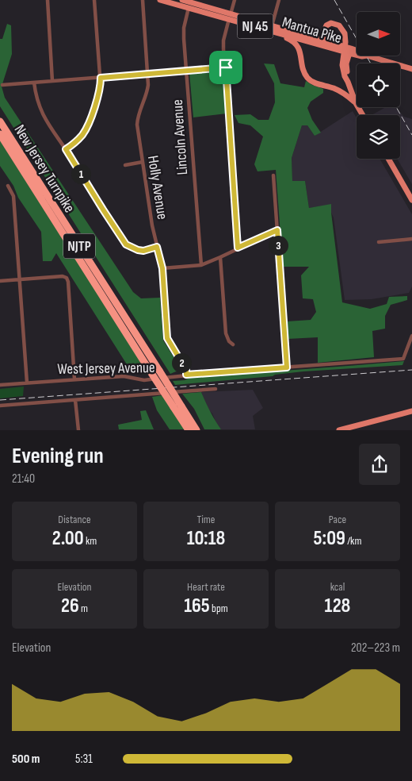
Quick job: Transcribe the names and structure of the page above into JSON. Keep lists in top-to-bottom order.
{
  "streets": {
    "highway": ["New Jersey Turnpike", "NJTP"],
    "main road": ["NJ 45", "Mantua Pike"],
    "street": ["Lincoln Avenue", "Holly Avenue", "West Jersey Avenue"]
  },
  "crossings": [
    ["Mantua Pike", "Lincoln Avenue"],
    ["Holly Avenue", "West Jersey Avenue"]
  ],
  "north": "right",
  "page": {
    "pins": ["1", "3", "2"],
    "heading": ["Evening run", "21:40"],
    "stats": [
      ["Distance", "2.00 km"],
      ["Time", "10:18"],
      ["Pace", "5:09 /km"],
      ["Elevation", "26 m"],
      ["Heart rate", "165 bpm"],
      ["kcal", "128"]
    ],
    "chart": ["Elevation", "202–223 m"],
    "list": [
      {
        "name": "500 m",
        "note": "5:31"
      }
    ]
  }
}
